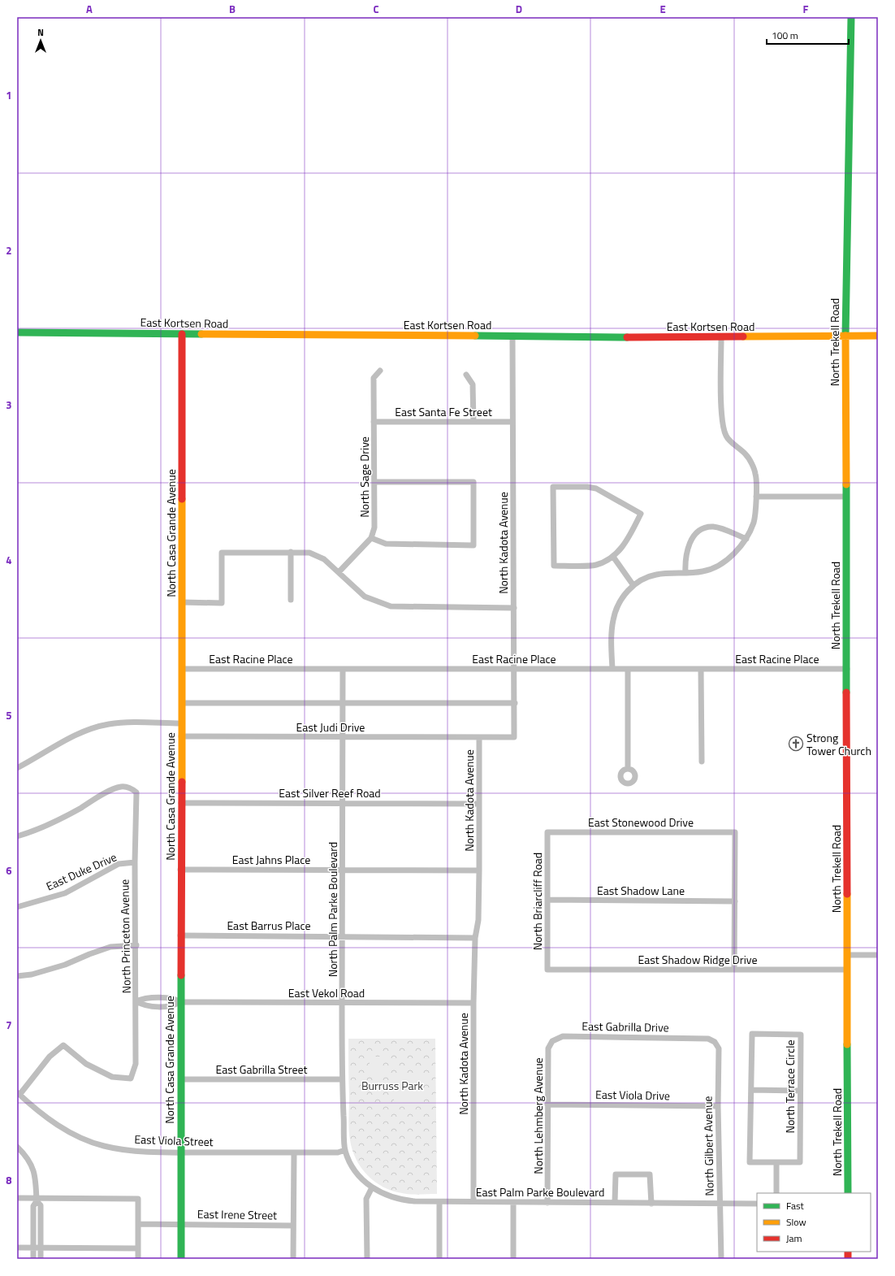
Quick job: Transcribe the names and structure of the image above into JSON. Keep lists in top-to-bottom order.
{
  "streets": {
    "street": [
      "East Kortsen Road",
      "North Trekell Road",
      "East Santa Fe Street",
      "North Sage Drive",
      "North Casa Grande Avenue",
      "North Kadota Avenue",
      "East Racine Place",
      "East Judi Drive",
      "East Silver Reef Road",
      "East Stonewood Drive",
      "East Jahns Place",
      "East Duke Drive",
      "East Shadow Lane",
      "North Briarcliff Road",
      "North Palm Parke Boulevard",
      "East Barrus Place",
      "North Princeton Avenue",
      "East Shadow Ridge Drive",
      "East Vekol Road",
      "East Gabrilla Drive",
      "East Gabrilla Street",
      "North Terrace Circle",
      "East Viola Drive",
      "North Lehmberg Avenue",
      "East Viola Street",
      "North Gilbert Avenue",
      "East Palm Parke Boulevard",
      "East Irene Street"
    ]
  },
  "crossings": [
    ["East Kortsen Road", "North Trekell Road"],
    ["East Kortsen Road", "North Casa Grande Avenue"],
    ["East Kortsen Road", "North Kadota Avenue"],
    ["North Trekell Road", "East Racine Place"],
    ["North Trekell Road", "East Shadow Ridge Drive"],
    ["East Santa Fe Street", "North Sage Drive"],
    ["East Santa Fe Street", "North Kadota Avenue"],
    ["North Casa Grande Avenue", "East Racine Place"],
    ["North Casa Grande Avenue", "East Judi Drive"],
    ["North Casa Grande Avenue", "East Silver Reef Road"],
    ["North Casa Grande Avenue", "East Jahns Place"],
    ["North Casa Grande Avenue", "East Barrus Place"],
    ["North Casa Grande Avenue", "East Vekol Road"],
    ["North Casa Grande Avenue", "East Gabrilla Street"],
    ["North Casa Grande Avenue", "East Viola Street"],
    ["North Casa Grande Avenue", "East Irene Street"],
    ["North Kadota Avenue", "East Racine Place"],
    ["North Kadota Avenue", "East Judi Drive"],
    ["North Kadota Avenue", "East Silver Reef Road"],
    ["North Kadota Avenue", "East Jahns Place"],
    ["North Kadota Avenue", "East Barrus Place"],
    ["North Kadota Avenue", "East Vekol Road"],
    ["North Kadota Avenue", "East Palm Parke Boulevard"],
    ["East Racine Place", "North Palm Parke Boulevard"],
    ["East Judi Drive", "North Palm Parke Boulevard"],
    ["East Silver Reef Road", "North Palm Parke Boulevard"],
    ["East Stonewood Drive", "East Shadow Lane"],
    ["East Stonewood Drive", "North Briarcliff Road"],
    ["East Jahns Place", "North Palm Parke Boulevard"],
    ["East Duke Drive", "North Princeton Avenue"],
    ["East Shadow Lane", "North Briarcliff Road"],
    ["North Briarcliff Road", "East Shadow Ridge Drive"],
    ["North Palm Parke Boulevard", "East Barrus Place"],
    ["North Palm Parke Boulevard", "East Vekol Road"],
    ["North Palm Parke Boulevard", "East Gabrilla Street"],
    ["North Palm Parke Boulevard", "East Viola Street"],
    ["North Palm Parke Boulevard", "East Palm Parke Boulevard"],
    ["North Princeton Avenue", "East Vekol Road"],
    ["North Princeton Avenue", "East Viola Street"],
    ["East Gabrilla Drive", "North Lehmberg Avenue"],
    ["East Gabrilla Drive", "North Gilbert Avenue"],
    ["East Viola Drive", "North Lehmberg Avenue"],
    ["East Viola Drive", "North Gilbert Avenue"],
    ["North Lehmberg Avenue", "East Palm Parke Boulevard"],
    ["East Viola Street", "East Palm Parke Boulevard"],
    ["North Gilbert Avenue", "East Palm Parke Boulevard"]
  ],
  "parks": ["Burruss Park"],
  "places": {
    "church": ["Strong Tower Church"]
  },
  "legend": ["Fast", "Slow", "Jam"],
  "scale_bar": "100 m",
  "north": "top",
  "grid": {
    "columns": [
      "A",
      "B",
      "C",
      "D",
      "E",
      "F"
    ],
    "rows": [
      "1",
      "2",
      "3",
      "4",
      "5",
      "6",
      "7",
      "8"
    ]
  }
}
